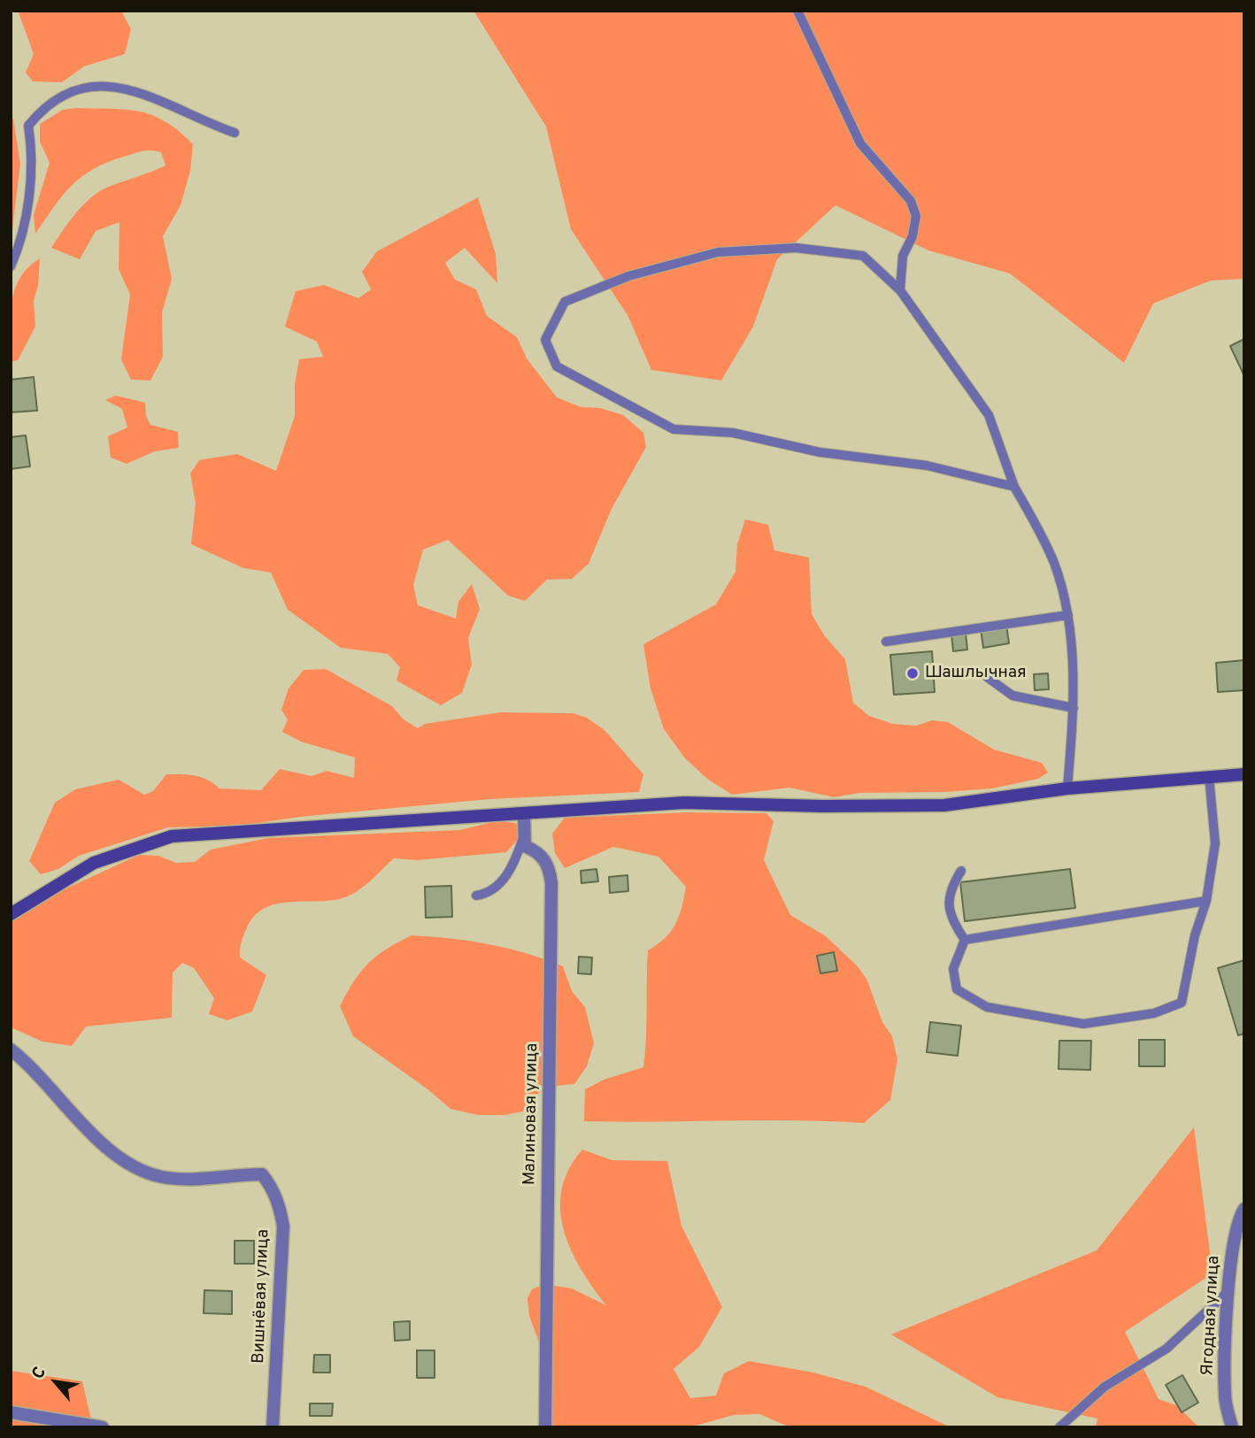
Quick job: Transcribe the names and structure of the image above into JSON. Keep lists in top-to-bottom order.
{
  "streets": {
    "street": ["Малиновая улица", "Вишнёвая улица", "Ягодная улица"]
  },
  "places": ["Шашлычная"],
  "north": "top left"
}
